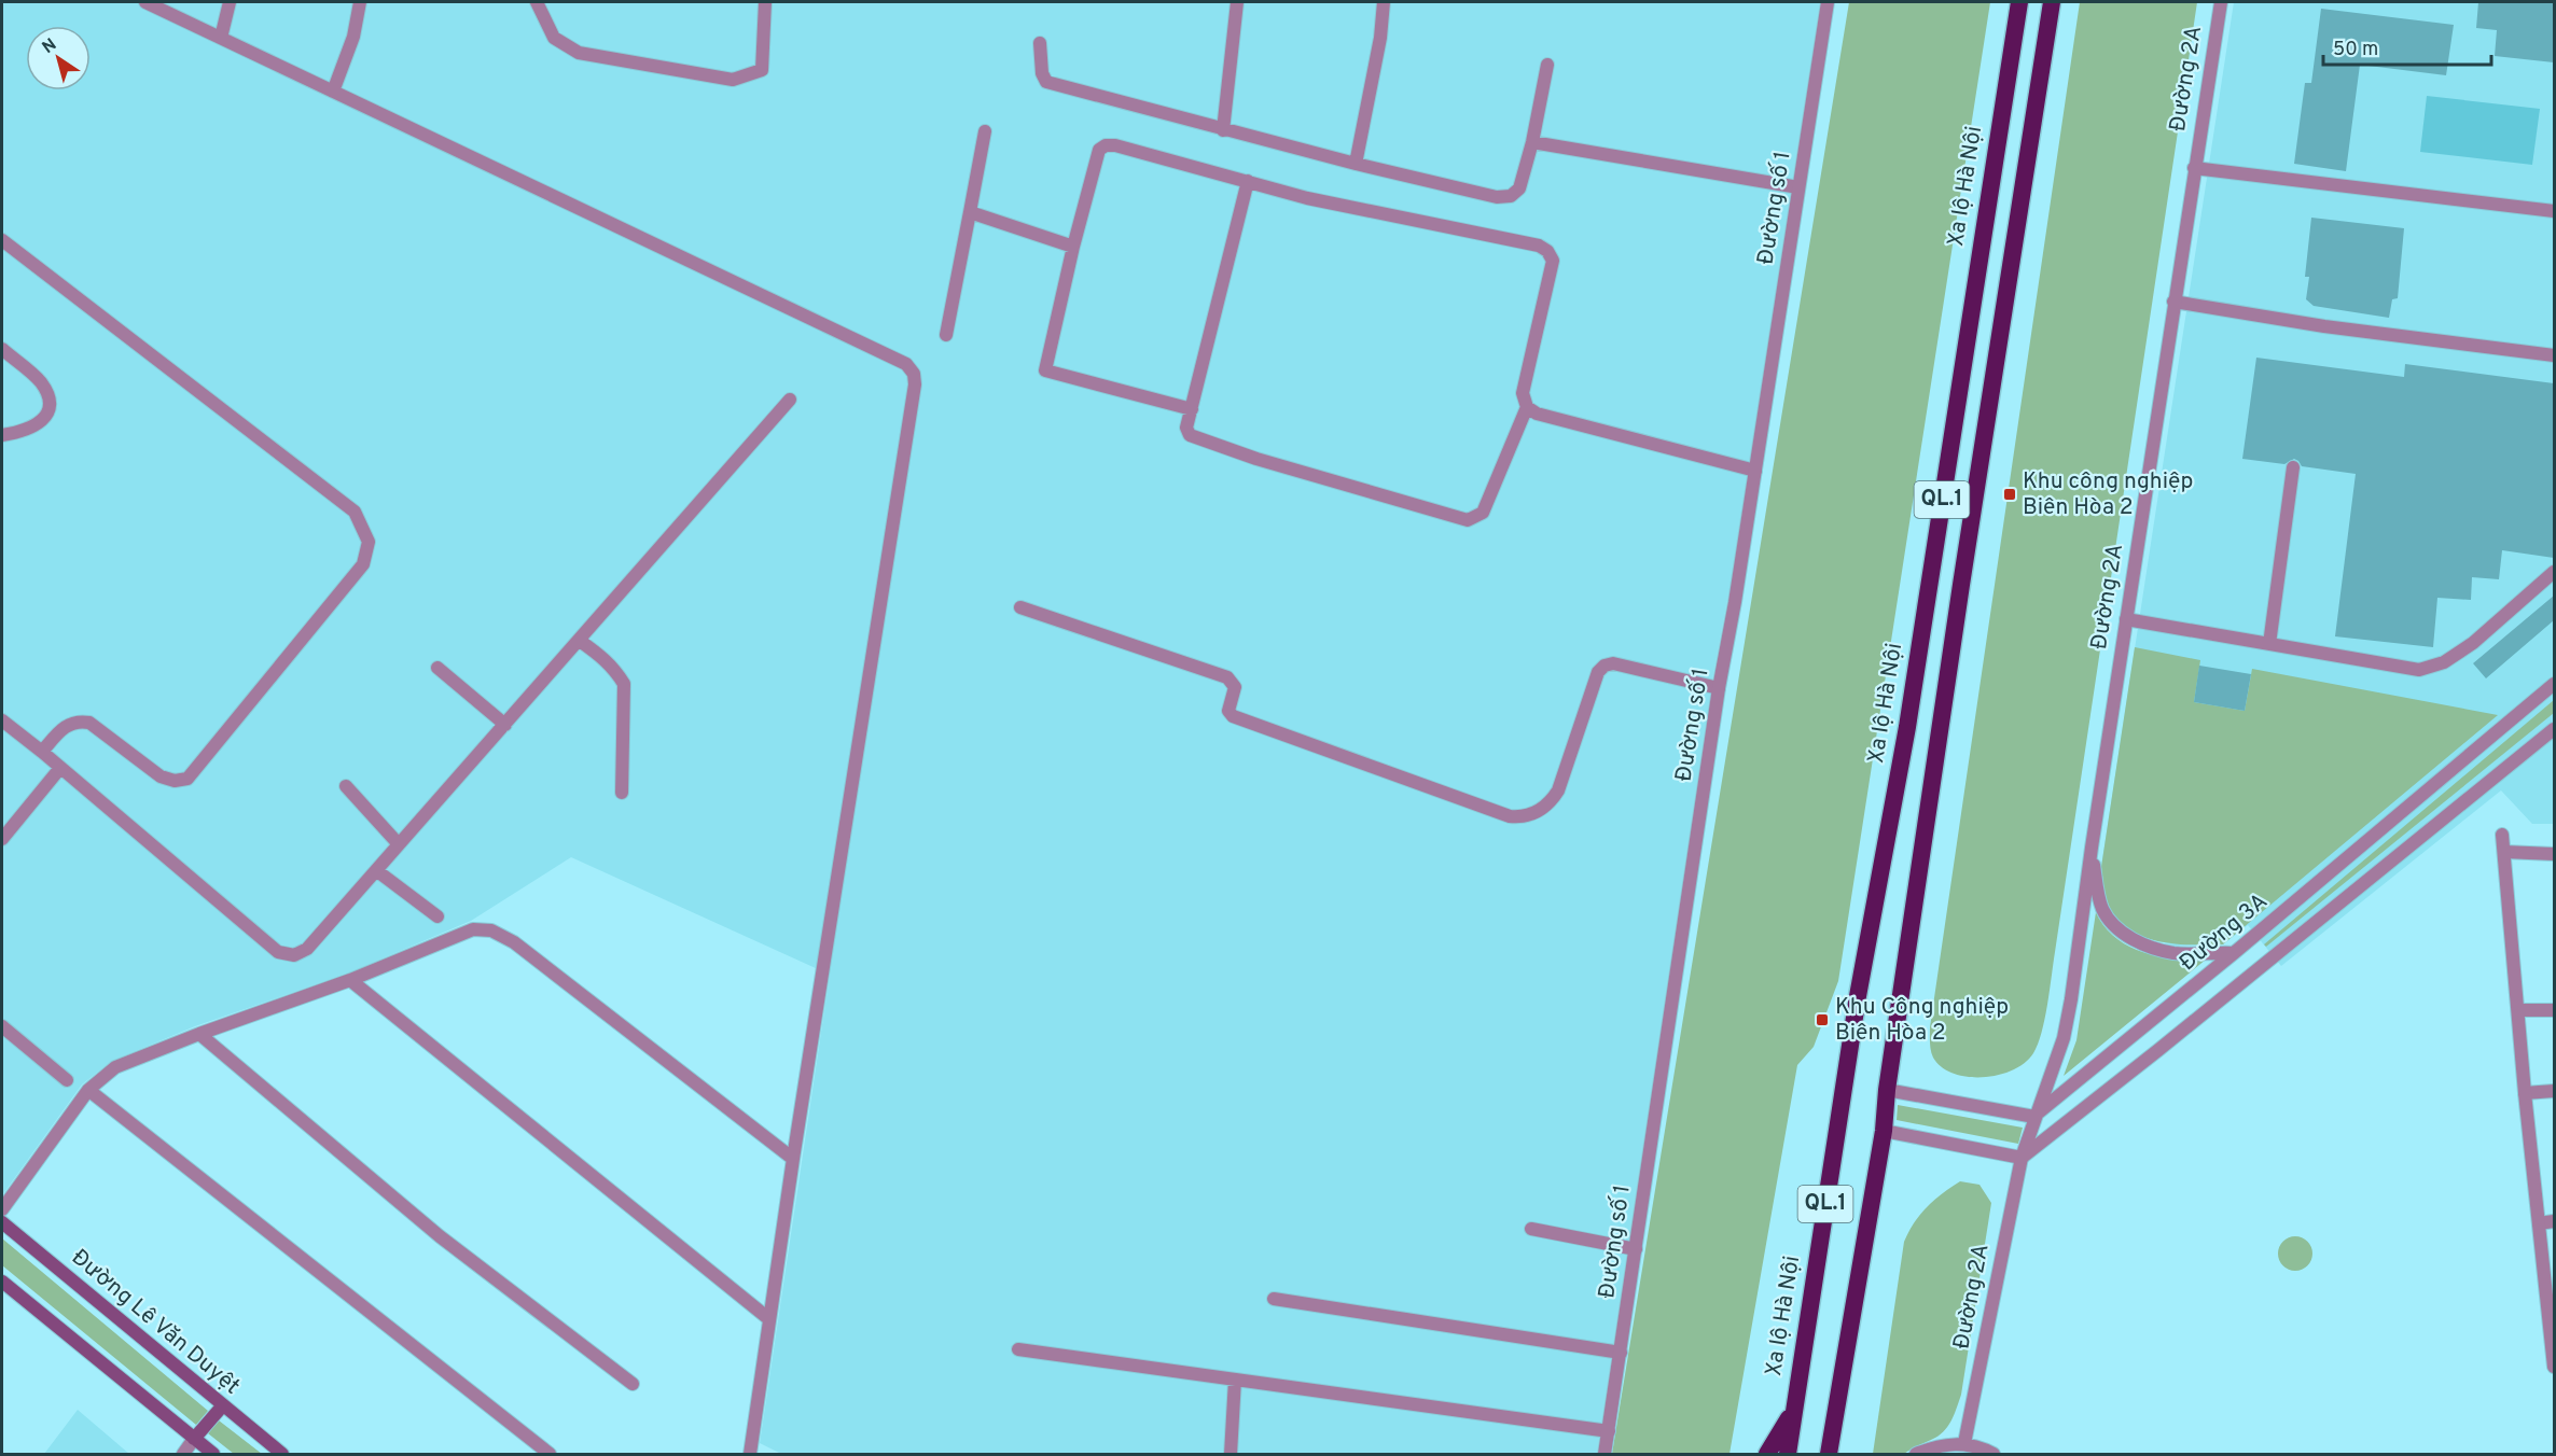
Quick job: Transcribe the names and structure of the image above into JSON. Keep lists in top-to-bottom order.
{
  "streets": {
    "highway": ["Xa lộ Hà Nội", "QL.1"],
    "main road": ["Đường Lê Văn Duyệt"],
    "street": ["Đường 2A", "Đường số 1", "Đường 3A"]
  },
  "crossings": [
    ["Đường 2A", "Đường 3A"]
  ],
  "places": {
    "transit": ["Khu công nghiệp Biên Hòa 2", "Khu Công nghiệp Biên Hòa 2"]
  },
  "scale_bar": "50 m",
  "north": "top left"
}
